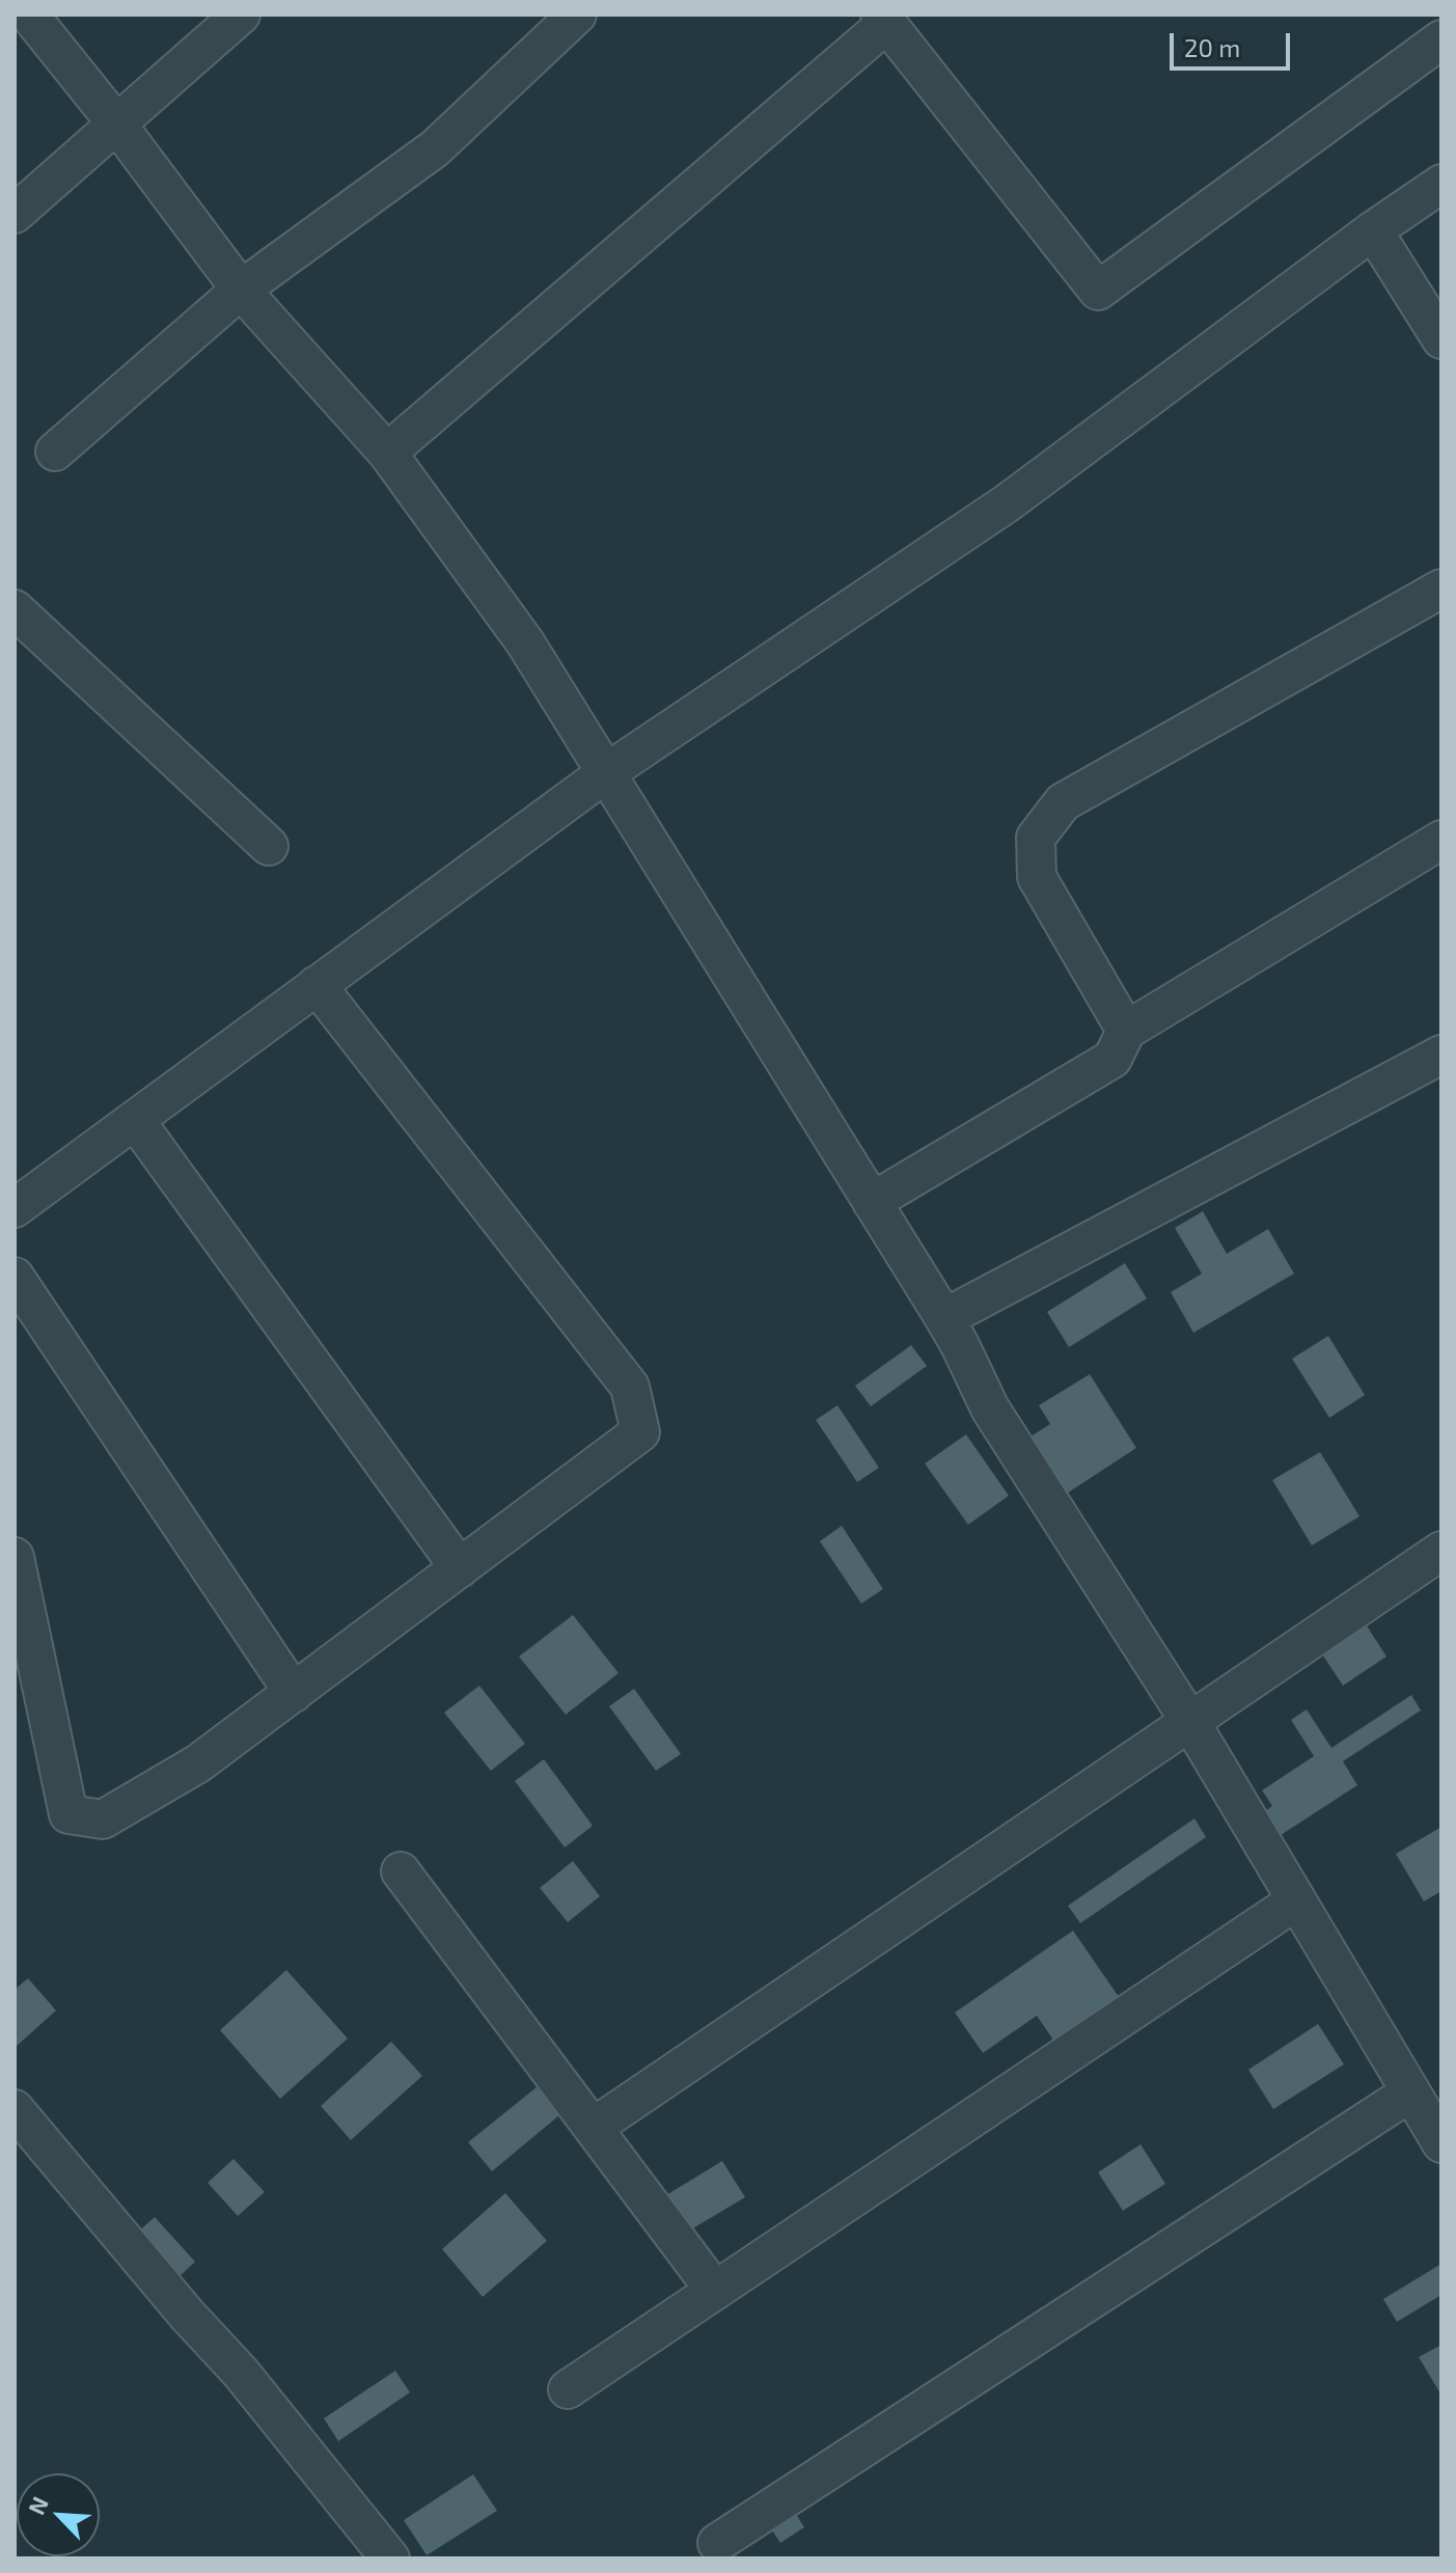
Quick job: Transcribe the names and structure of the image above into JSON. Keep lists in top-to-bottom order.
{
  "scale_bar": "20 m",
  "north": "top left"
}
